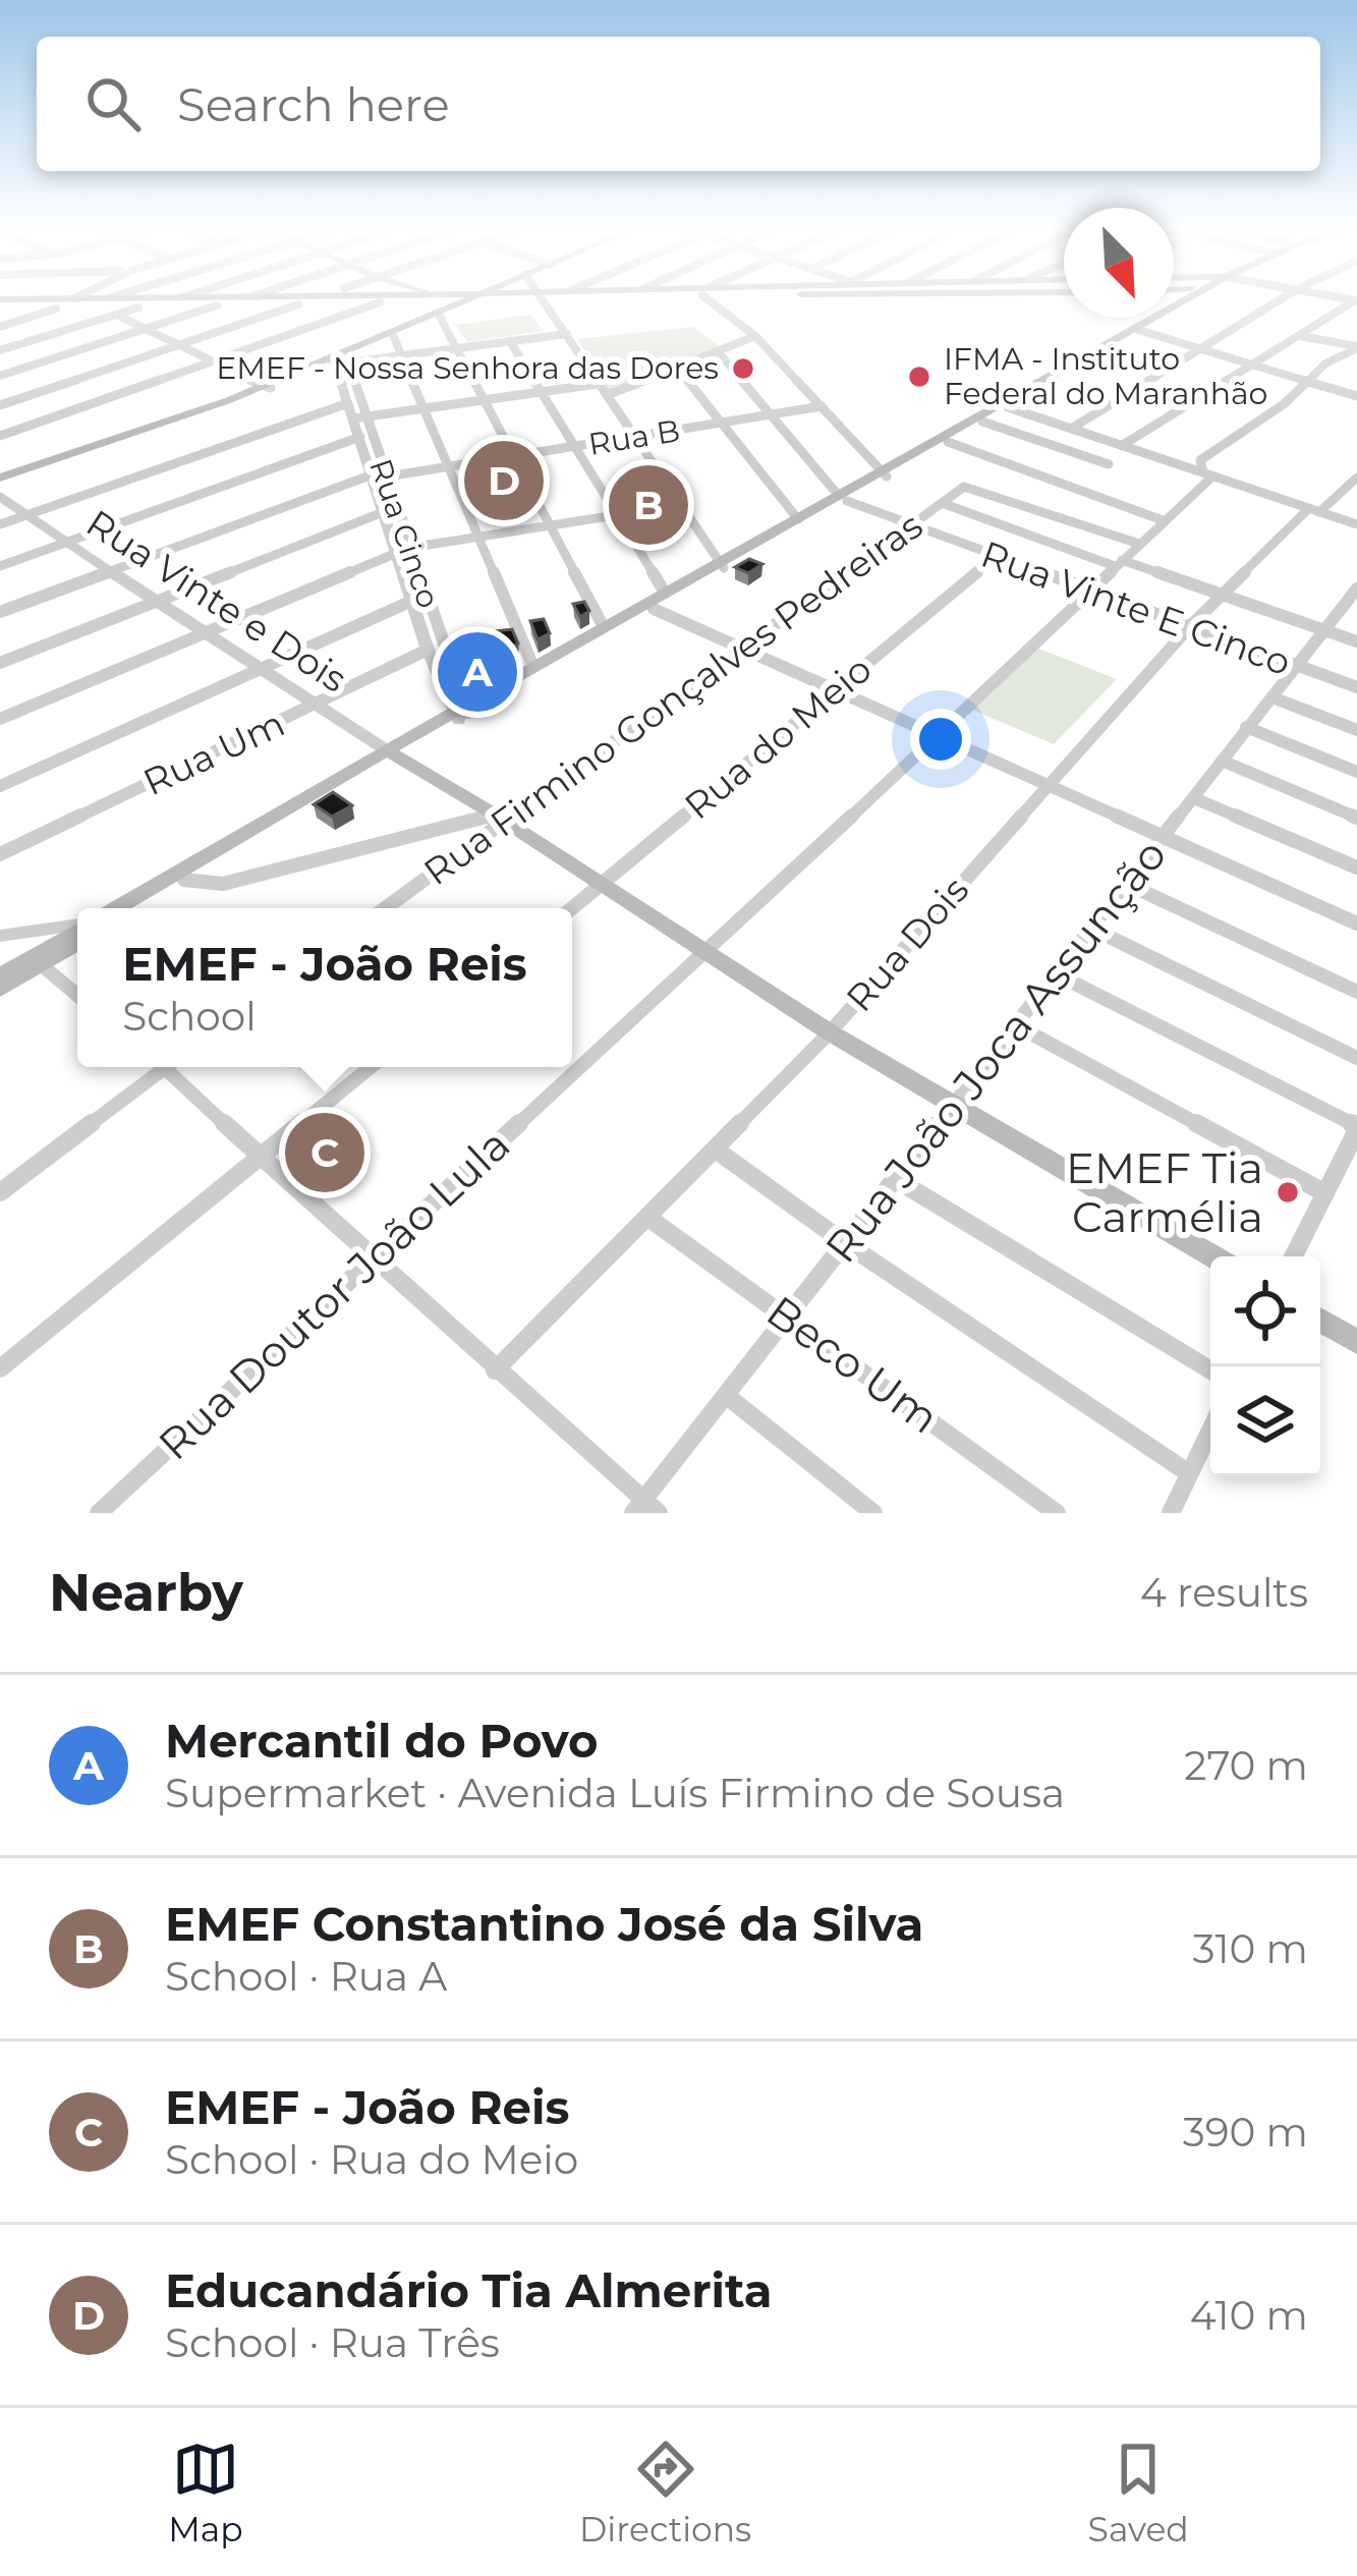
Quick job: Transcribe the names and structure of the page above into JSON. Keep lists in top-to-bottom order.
{
  "streets": {
    "street": [
      "Rua B",
      "Rua Cinco",
      "Rua Vinte e Dois",
      "Rua Vinte E Cinco",
      "Rua Firmino Gonçalves Pedreiras",
      "Rua do Meio",
      "Rua Um",
      "Rua Dois",
      "Rua João Joca Assunção",
      "Rua Doutor João Lula",
      "Beco Um"
    ]
  },
  "crossings": [
    ["Rua B", "Rua Cinco"],
    ["Rua Cinco", "Rua Vinte e Dois"],
    ["Rua Cinco", "Rua Um"],
    ["Rua Vinte e Dois", "Rua Um"],
    ["Rua Vinte E Cinco", "Rua Firmino Gonçalves Pedreiras"],
    ["Rua Vinte E Cinco", "Rua do Meio"],
    ["Rua Vinte E Cinco", "Rua Dois"],
    ["Rua Vinte E Cinco", "Rua João Joca Assunção"],
    ["Rua Vinte E Cinco", "Rua Doutor João Lula"],
    ["Rua Firmino Gonçalves Pedreiras", "Rua Doutor João Lula"],
    ["Rua Dois", "Beco Um"],
    ["Rua João Joca Assunção", "Beco Um"]
  ],
  "places": ["EMEF - Nossa Senhora das Dores", "IFMA - Instituto Federal do Maranhão", "EMEF Tia Carmélia"],
  "north": "bottom right",
  "page": {
    "search": "Search here",
    "pins": [
      "D",
      "B",
      "A",
      "C"
    ],
    "popup": ["EMEF - João Reis", "School"],
    "heading": ["Nearby", "4 results"],
    "list": [
      {
        "mark": "A",
        "name": "Mercantil do Povo",
        "note": "Supermarket · Avenida Luís Firmino de Sousa",
        "value": "270 m"
      },
      {
        "mark": "B",
        "name": "EMEF Constantino José da Silva",
        "note": "School · Rua A",
        "value": "310 m"
      },
      {
        "mark": "C",
        "name": "EMEF - João Reis",
        "note": "School · Rua do Meio",
        "value": "390 m"
      },
      {
        "mark": "D",
        "name": "Educandário Tia Almerita",
        "note": "School · Rua Três",
        "value": "410 m"
      }
    ],
    "nav": ["Map", "Directions", "Saved"]
  }
}
